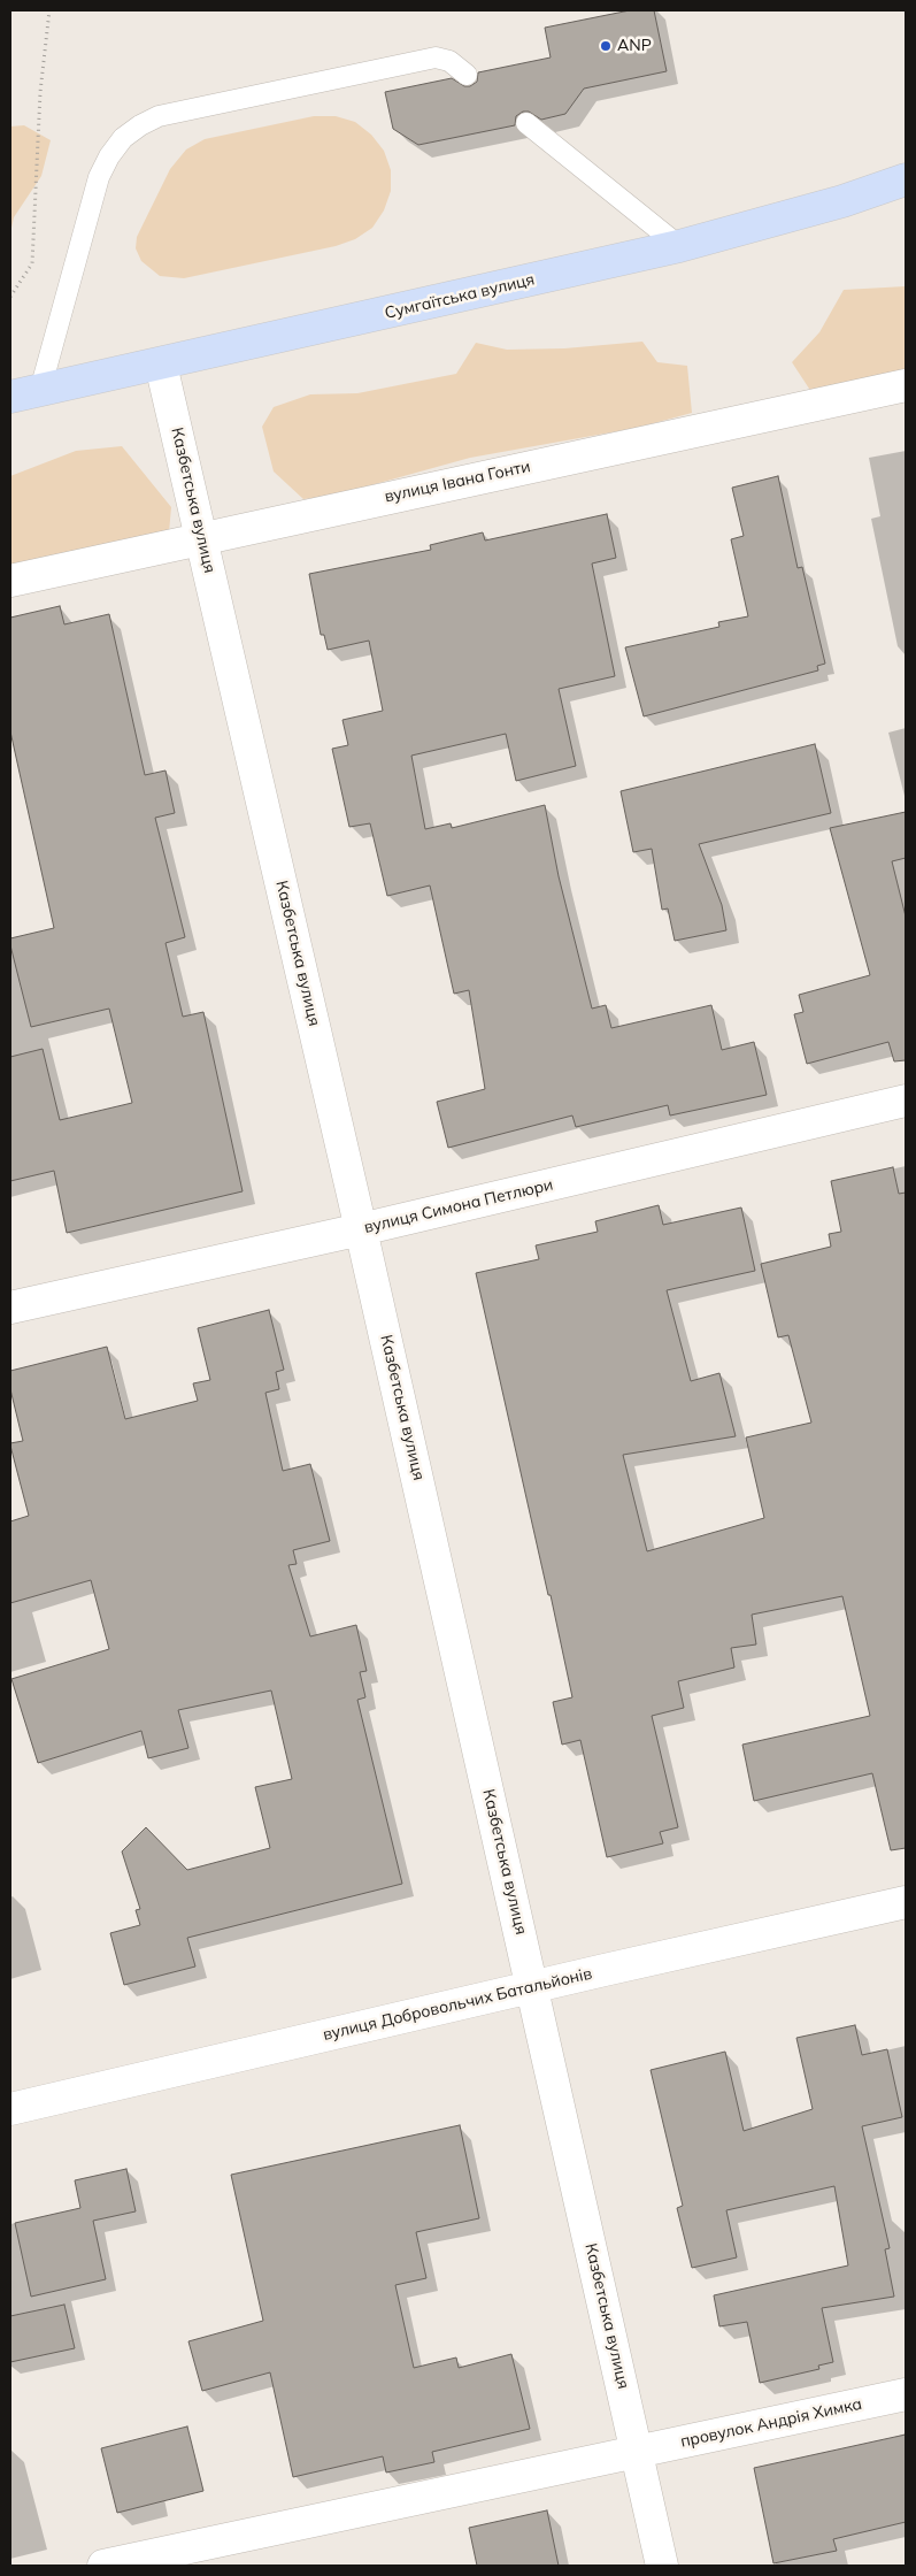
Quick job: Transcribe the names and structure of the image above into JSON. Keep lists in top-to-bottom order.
{
  "streets": {
    "main road": ["Сумгаїтська вулиця"],
    "street": [
      "вулиця Івана Гонти",
      "Казбетська вулиця",
      "вулиця Симона Петлюри",
      "вулиця Добровольчих Батальйонів",
      "провулок Андрія Химка"
    ]
  },
  "crossings": [
    ["Сумгаїтська вулиця", "Казбетська вулиця"],
    ["вулиця Івана Гонти", "Казбетська вулиця"],
    ["Казбетська вулиця", "вулиця Симона Петлюри"],
    ["Казбетська вулиця", "вулиця Добровольчих Батальйонів"],
    ["Казбетська вулиця", "провулок Андрія Химка"]
  ],
  "places": ["ANP"]
}
